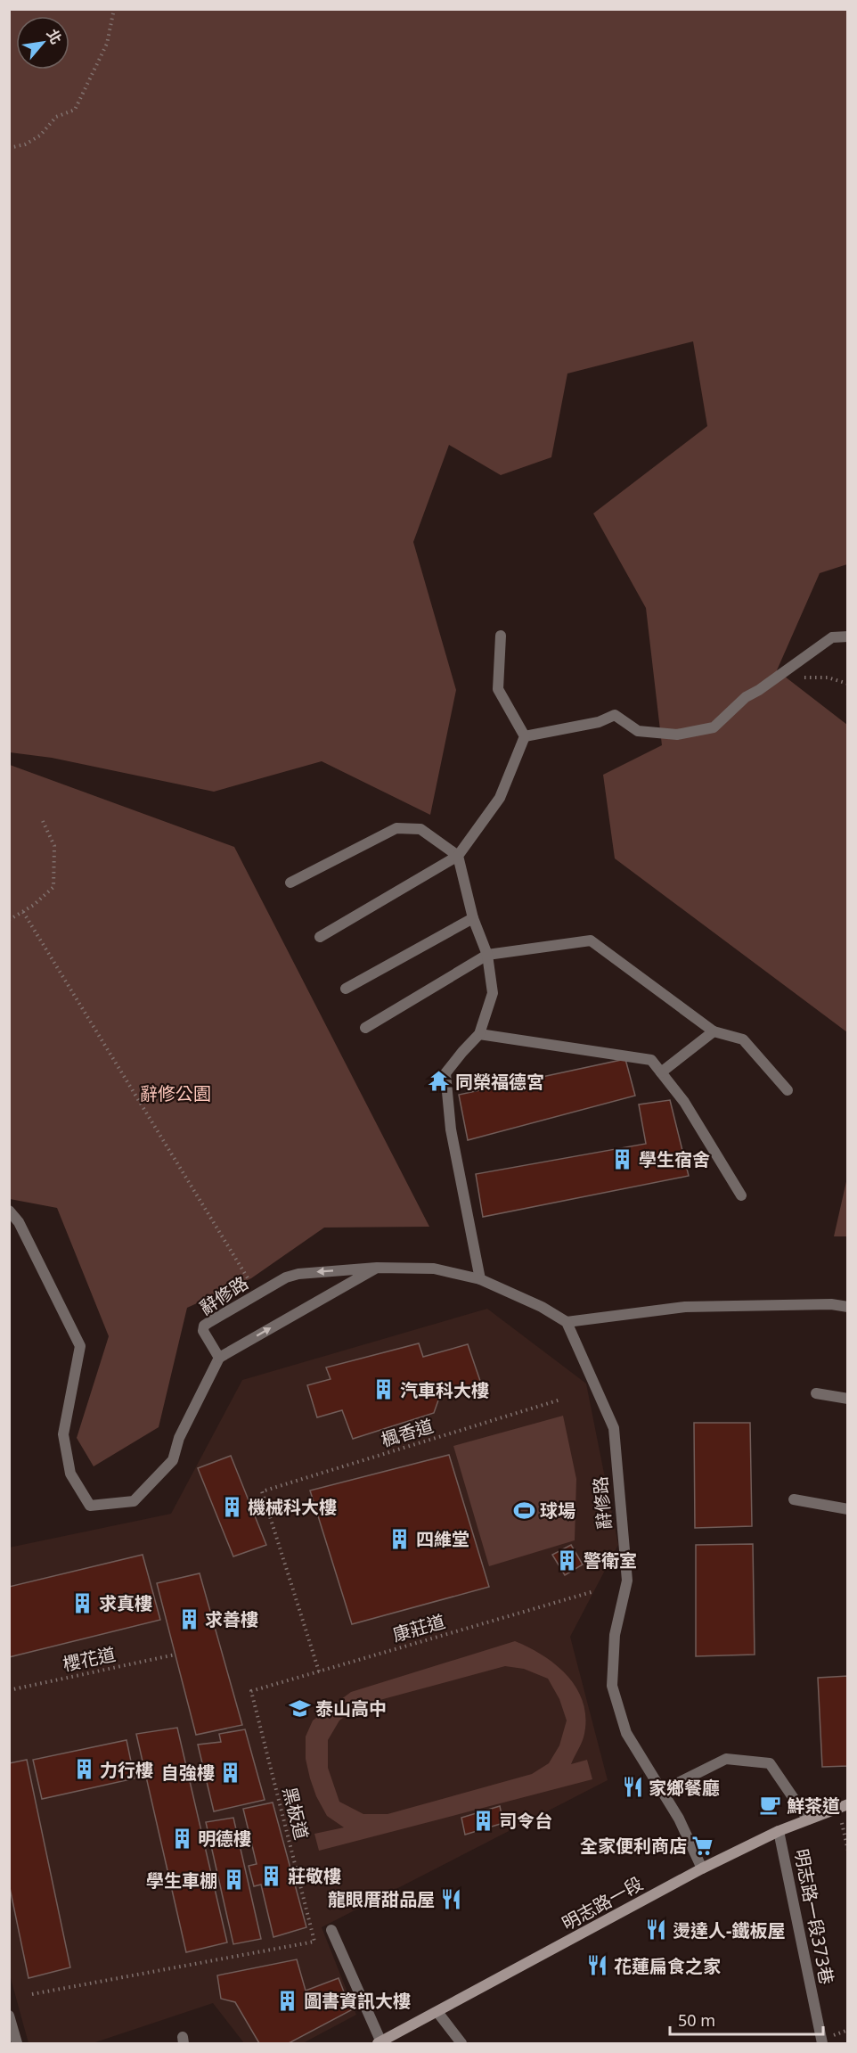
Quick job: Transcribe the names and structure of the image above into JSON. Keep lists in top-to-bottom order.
{
  "streets": {
    "main road": ["明志路一段"],
    "street": ["辭修路", "明志路一段373巷"],
    "path": [
      "楓香道",
      "康莊道",
      "櫻花道",
      "黑板道"
    ]
  },
  "crossings": [
    ["辭修路", "明志路一段"],
    ["楓香道", "康莊道"],
    ["康莊道", "黑板道"],
    ["明志路一段", "明志路一段373巷"]
  ],
  "parks": ["辭修公園"],
  "places": {
    "temple": ["同榮福德宮"],
    "building": [
      "學生宿舍",
      "汽車科大樓",
      "機械科大樓",
      "四維堂",
      "警衛室",
      "求真樓",
      "求善樓",
      "力行樓",
      "自強樓",
      "司令台",
      "明德樓",
      "莊敬樓",
      "學生車棚",
      "圖書資訊大樓"
    ],
    "sports": ["球場"],
    "school or university": ["泰山高中"],
    "restaurant": [
      "家鄉餐廳",
      "龍眼厝甜品屋",
      "燙達人-鐵板屋",
      "花蓮扁食之家"
    ],
    "cafe": ["鮮茶道"],
    "supermarket": ["全家便利商店"]
  },
  "scale_bar": "50 m",
  "north": "top right"
}
